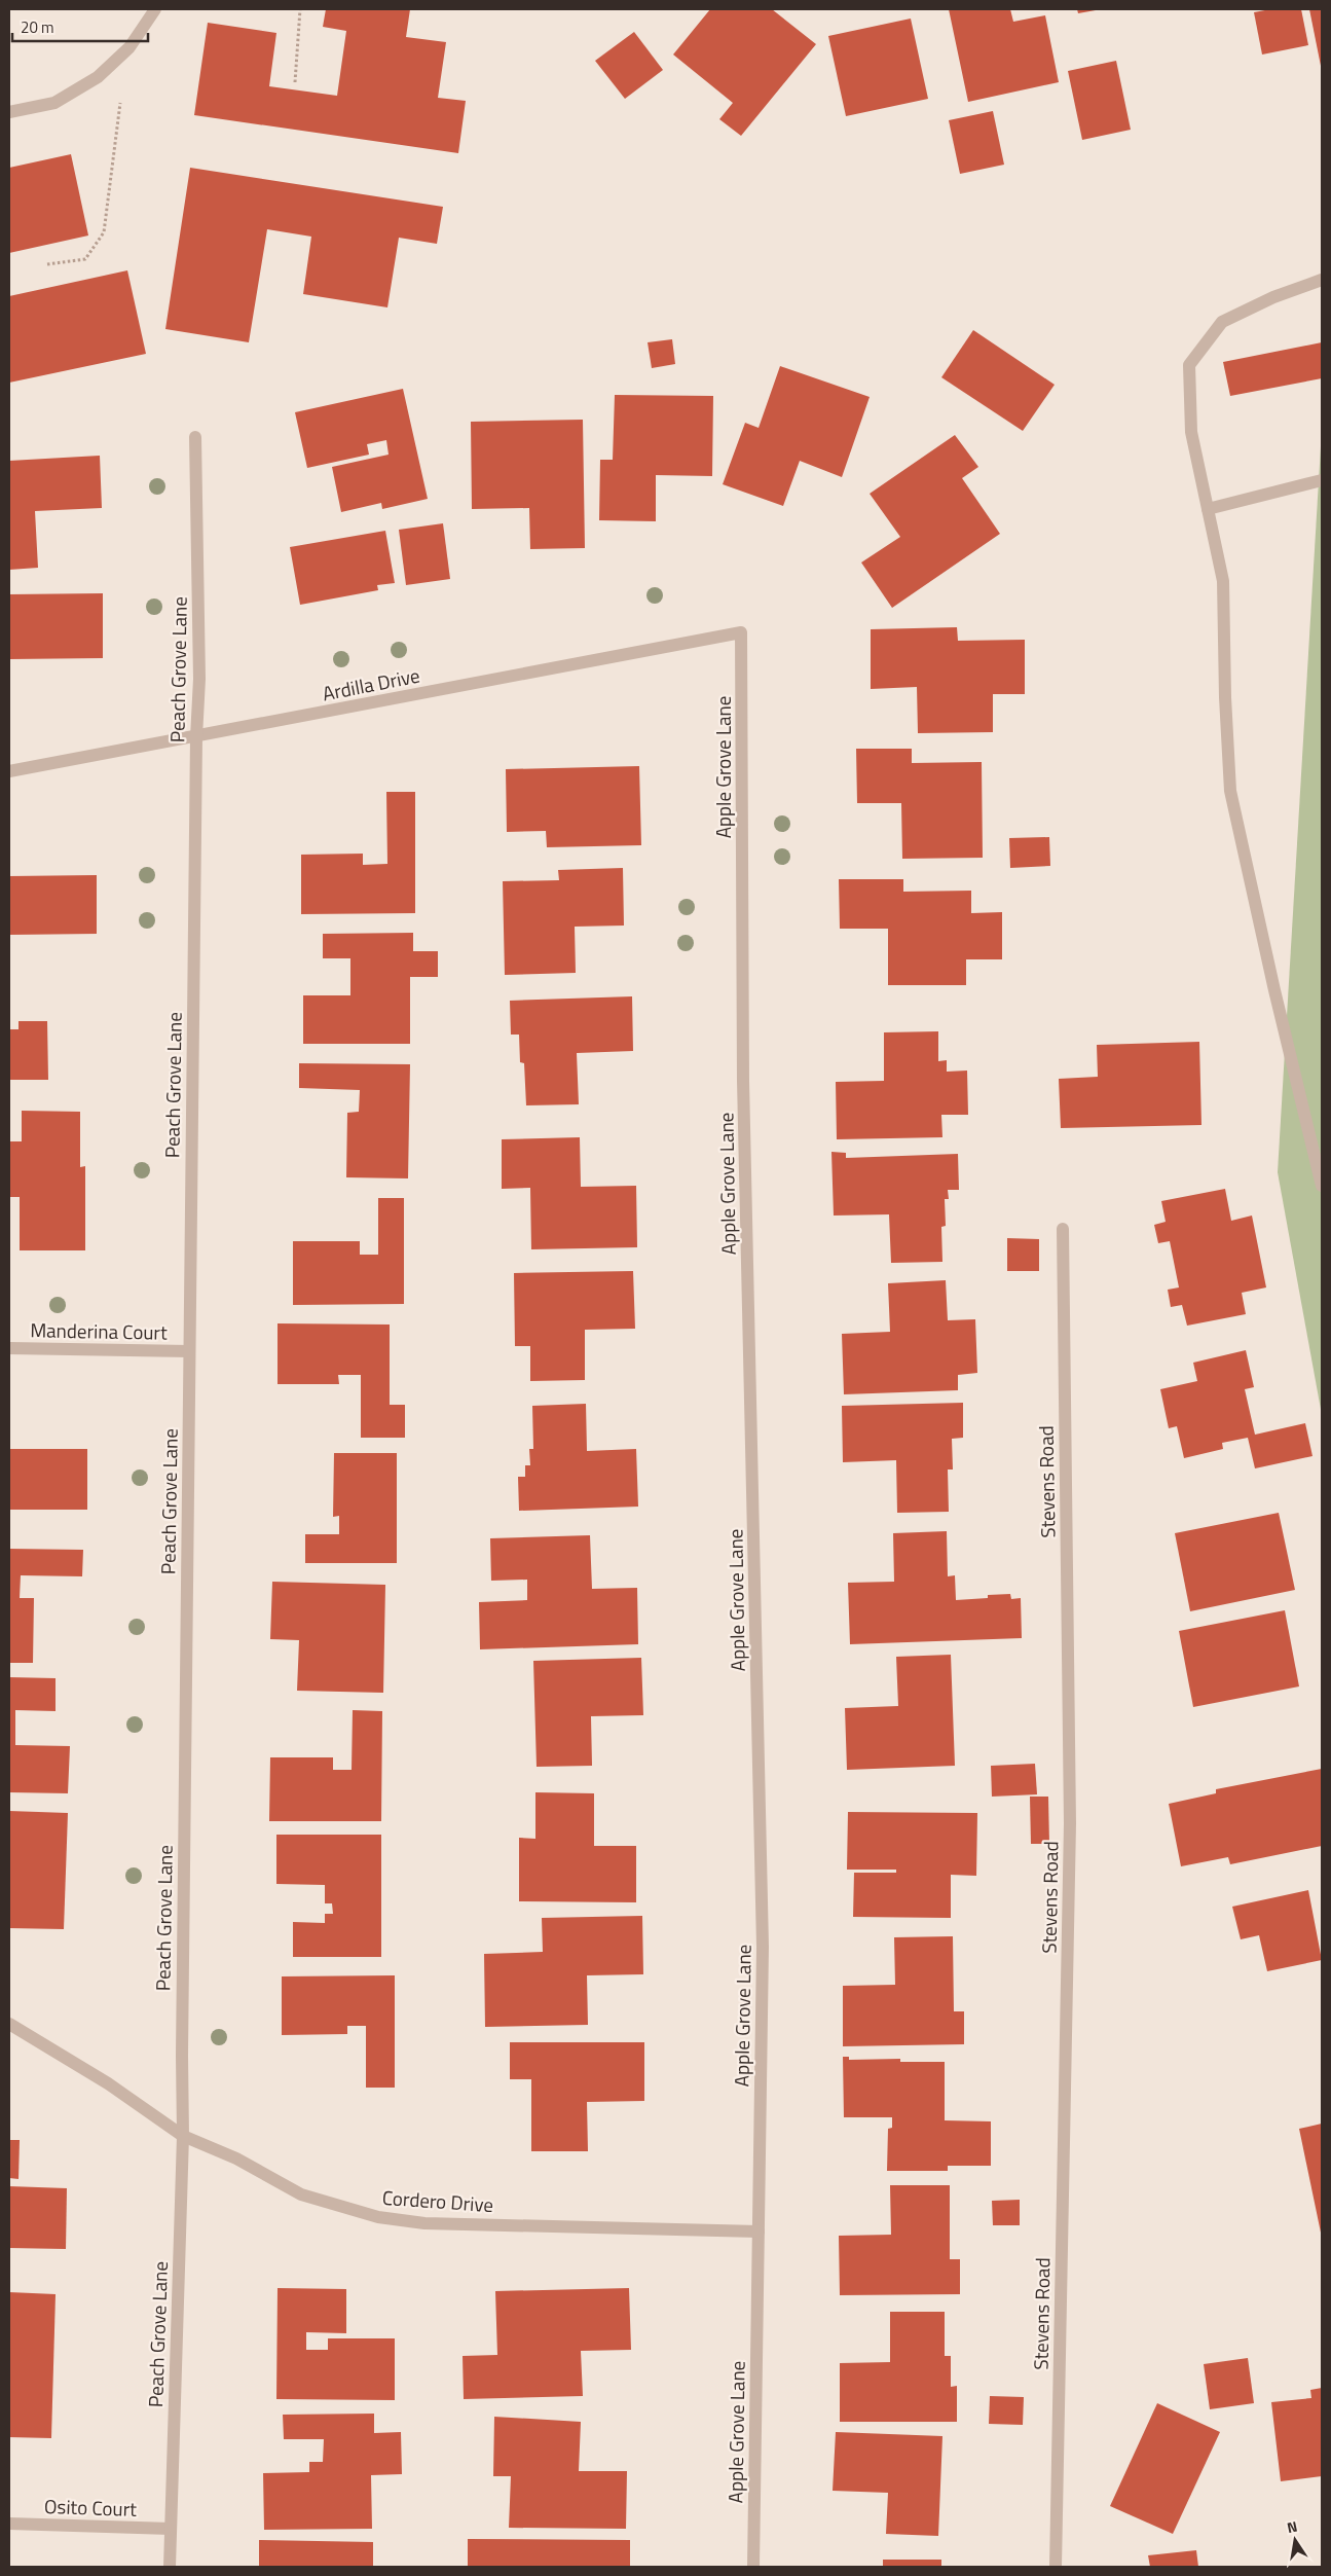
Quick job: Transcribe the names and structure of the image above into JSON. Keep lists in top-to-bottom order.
{
  "streets": {
    "street": [
      "Peach Grove Lane",
      "Ardilla Drive",
      "Apple Grove Lane",
      "Manderina Court",
      "Stevens Road",
      "Cordero Drive",
      "Osito Court"
    ]
  },
  "crossings": [
    ["Peach Grove Lane", "Ardilla Drive"],
    ["Peach Grove Lane", "Manderina Court"],
    ["Peach Grove Lane", "Cordero Drive"],
    ["Peach Grove Lane", "Osito Court"],
    ["Ardilla Drive", "Apple Grove Lane"],
    ["Apple Grove Lane", "Cordero Drive"]
  ],
  "scale_bar": "20 m",
  "north": "top"
}
